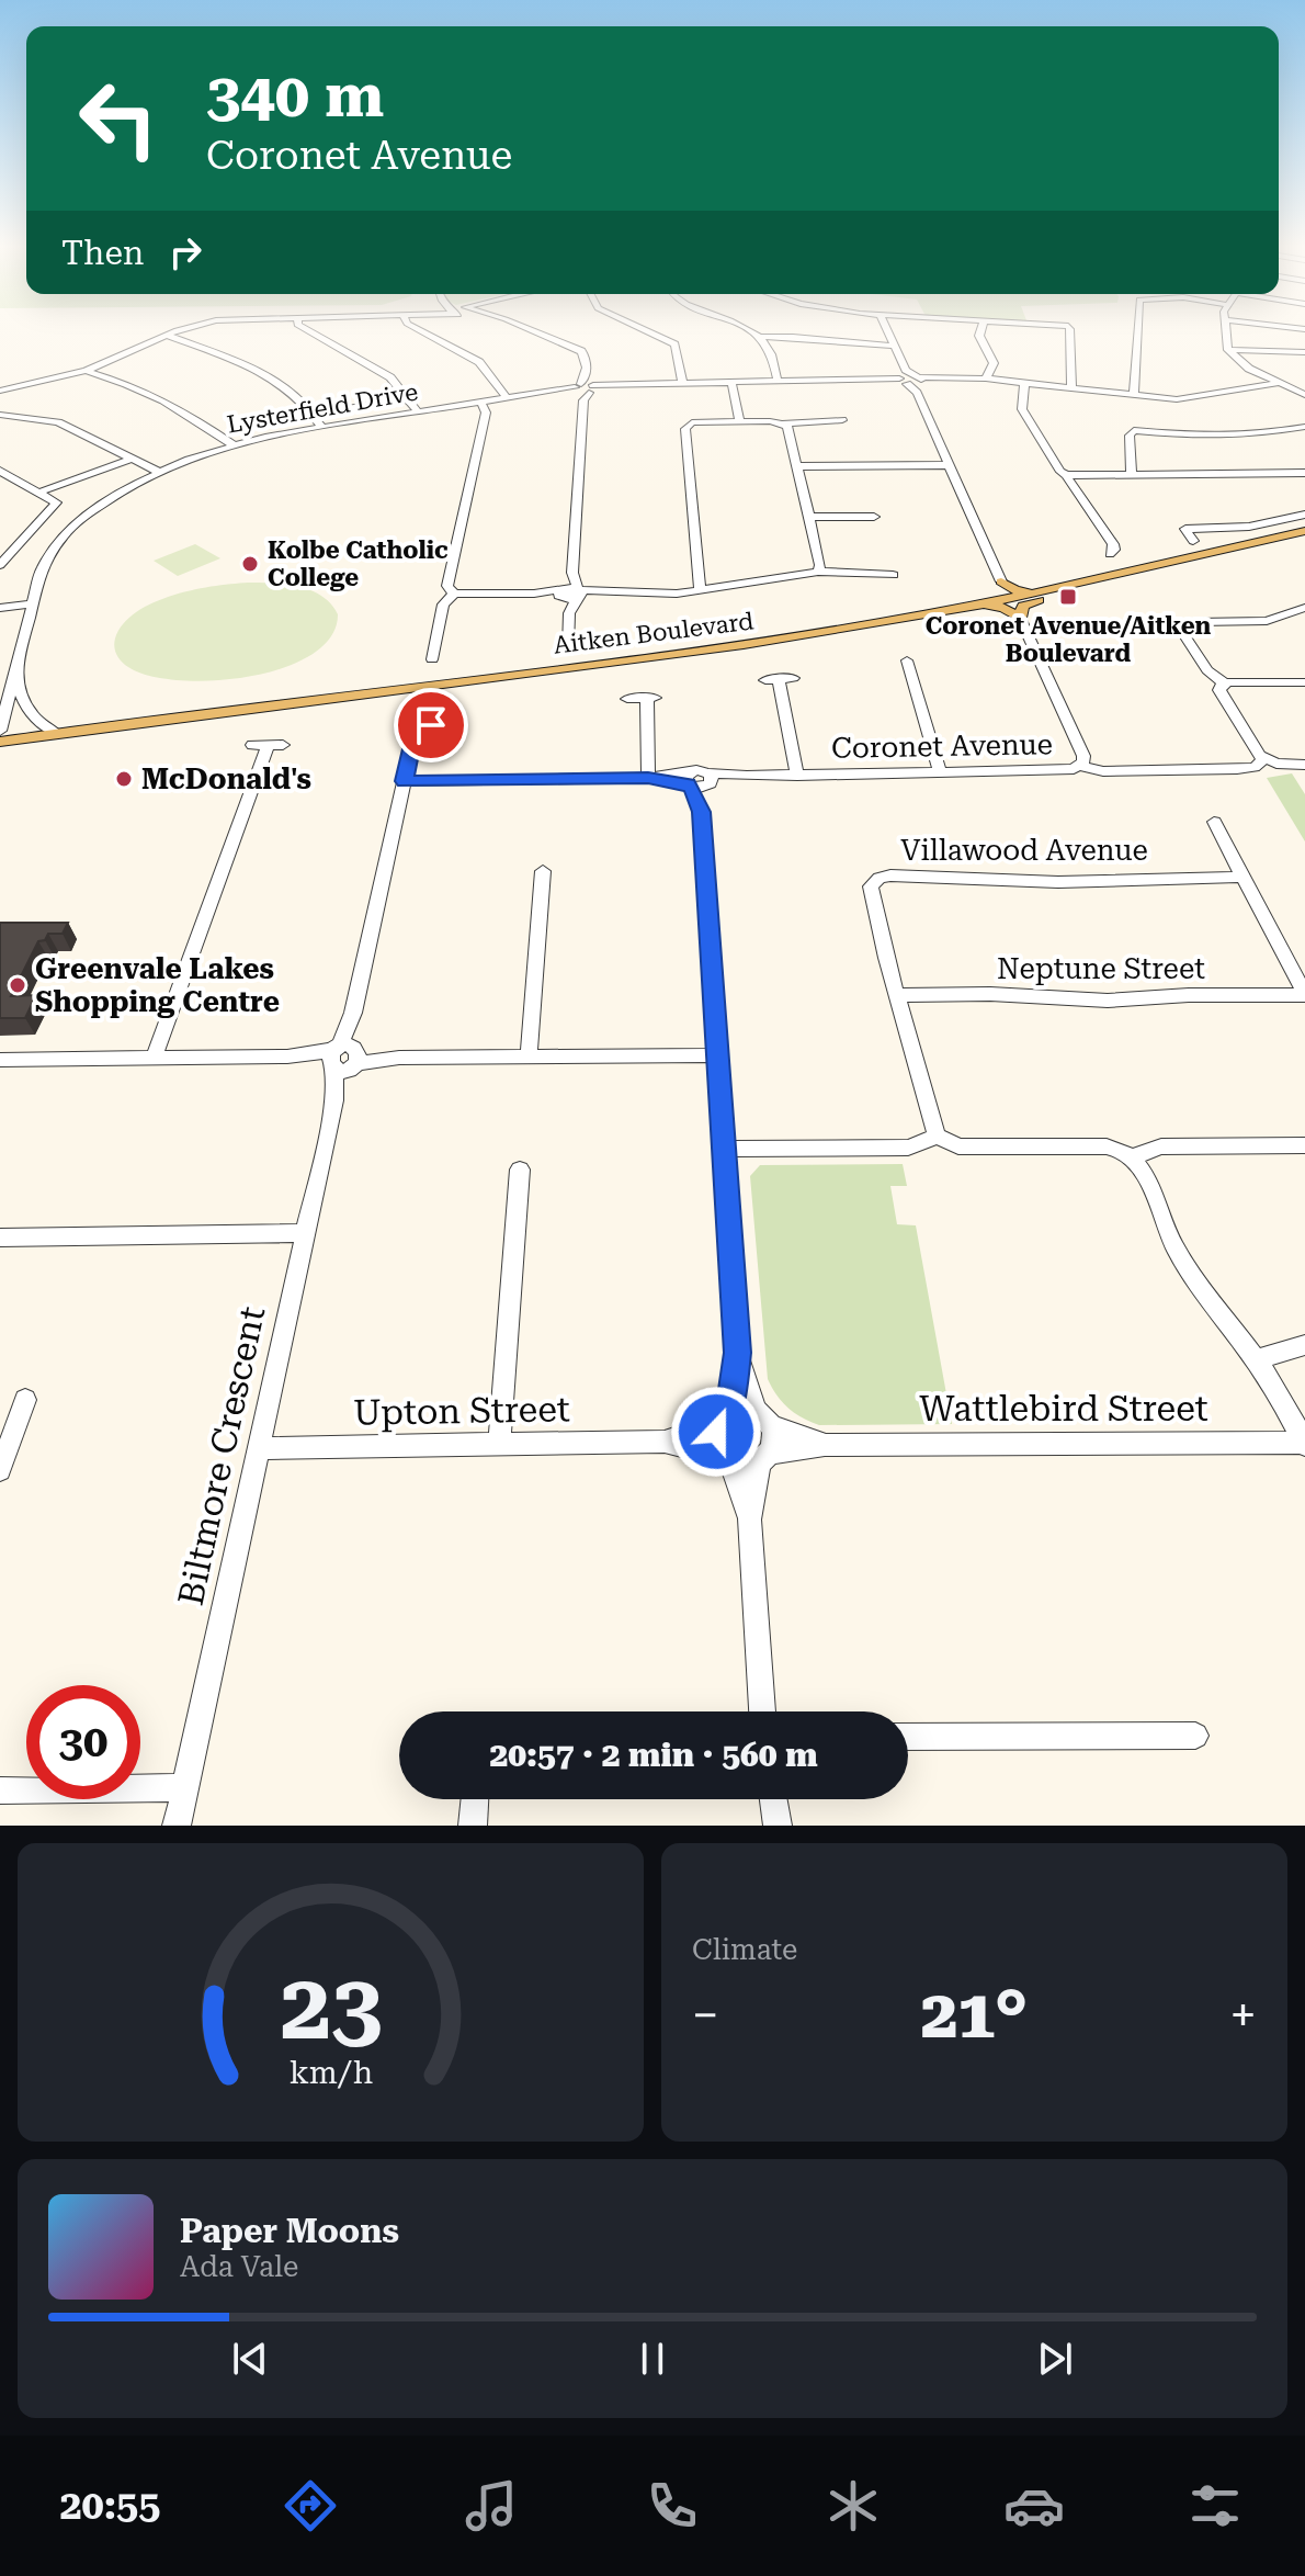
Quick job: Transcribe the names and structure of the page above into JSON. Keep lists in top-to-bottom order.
{
  "streets": {
    "main road": ["Aitken Boulevard"],
    "street": [
      "Lysterfield Drive",
      "Coronet Avenue",
      "Villawood Avenue",
      "Neptune Street",
      "Wattlebird Street",
      "Upton Street",
      "Biltmore Crescent"
    ]
  },
  "crossings": [
    ["Villawood Avenue", "Neptune Street"],
    ["Wattlebird Street", "Upton Street"],
    ["Upton Street", "Biltmore Crescent"]
  ],
  "places": {
    "other": ["Kolbe Catholic College", "McDonald's", "Greenvale Lakes Shopping Centre"],
    "transit": ["Coronet Avenue/Aitken Boulevard"]
  },
  "page": {
    "turn": ["340 m", "Coronet Avenue"],
    "then": "Then",
    "limit": "30",
    "trip": "20:57 · 2 min · 560 m",
    "tile": "Climate",
    "heat": ["−", "21°", "+"],
    "song": ["Paper Moons", "Ada Vale"],
    "tabs": "20:55",
    "gauge": ["23", "km/h"]
  }
}
